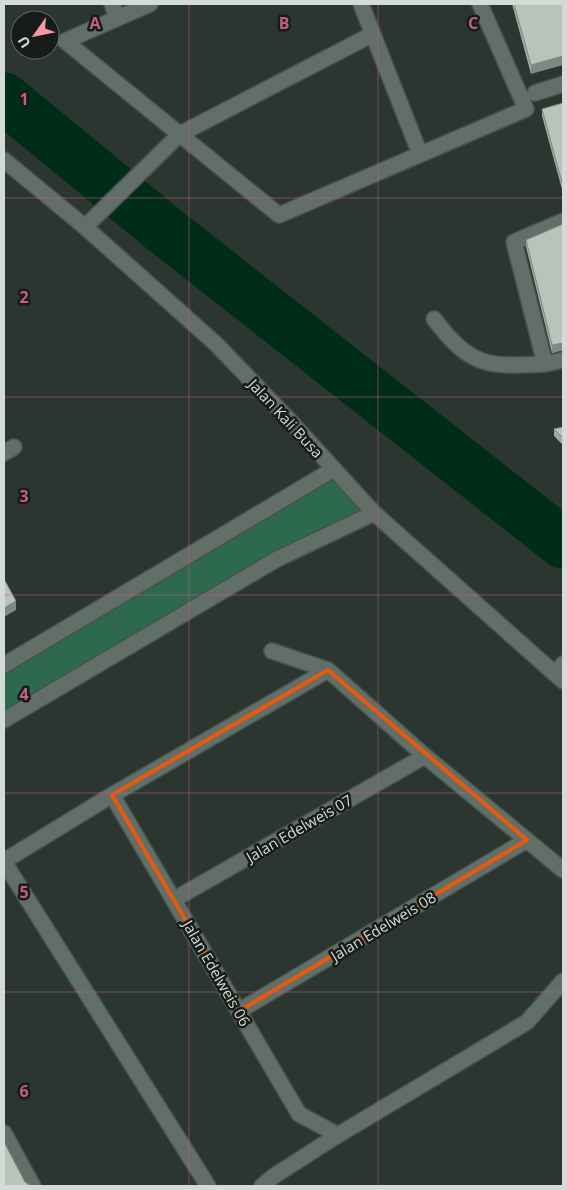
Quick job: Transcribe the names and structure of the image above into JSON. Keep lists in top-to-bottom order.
{
  "streets": {
    "street": [
      "Jalan Kali Busa",
      "Jalan Edelweis 07",
      "Jalan Edelweis 08",
      "Jalan Edelweis 06"
    ]
  },
  "crossings": [
    ["Jalan Edelweis 07", "Jalan Edelweis 06"],
    ["Jalan Edelweis 08", "Jalan Edelweis 06"]
  ],
  "north": "bottom left",
  "grid": {
    "columns": ["A", "B", "C"],
    "rows": [
      "1",
      "2",
      "3",
      "4",
      "5",
      "6"
    ]
  }
}
